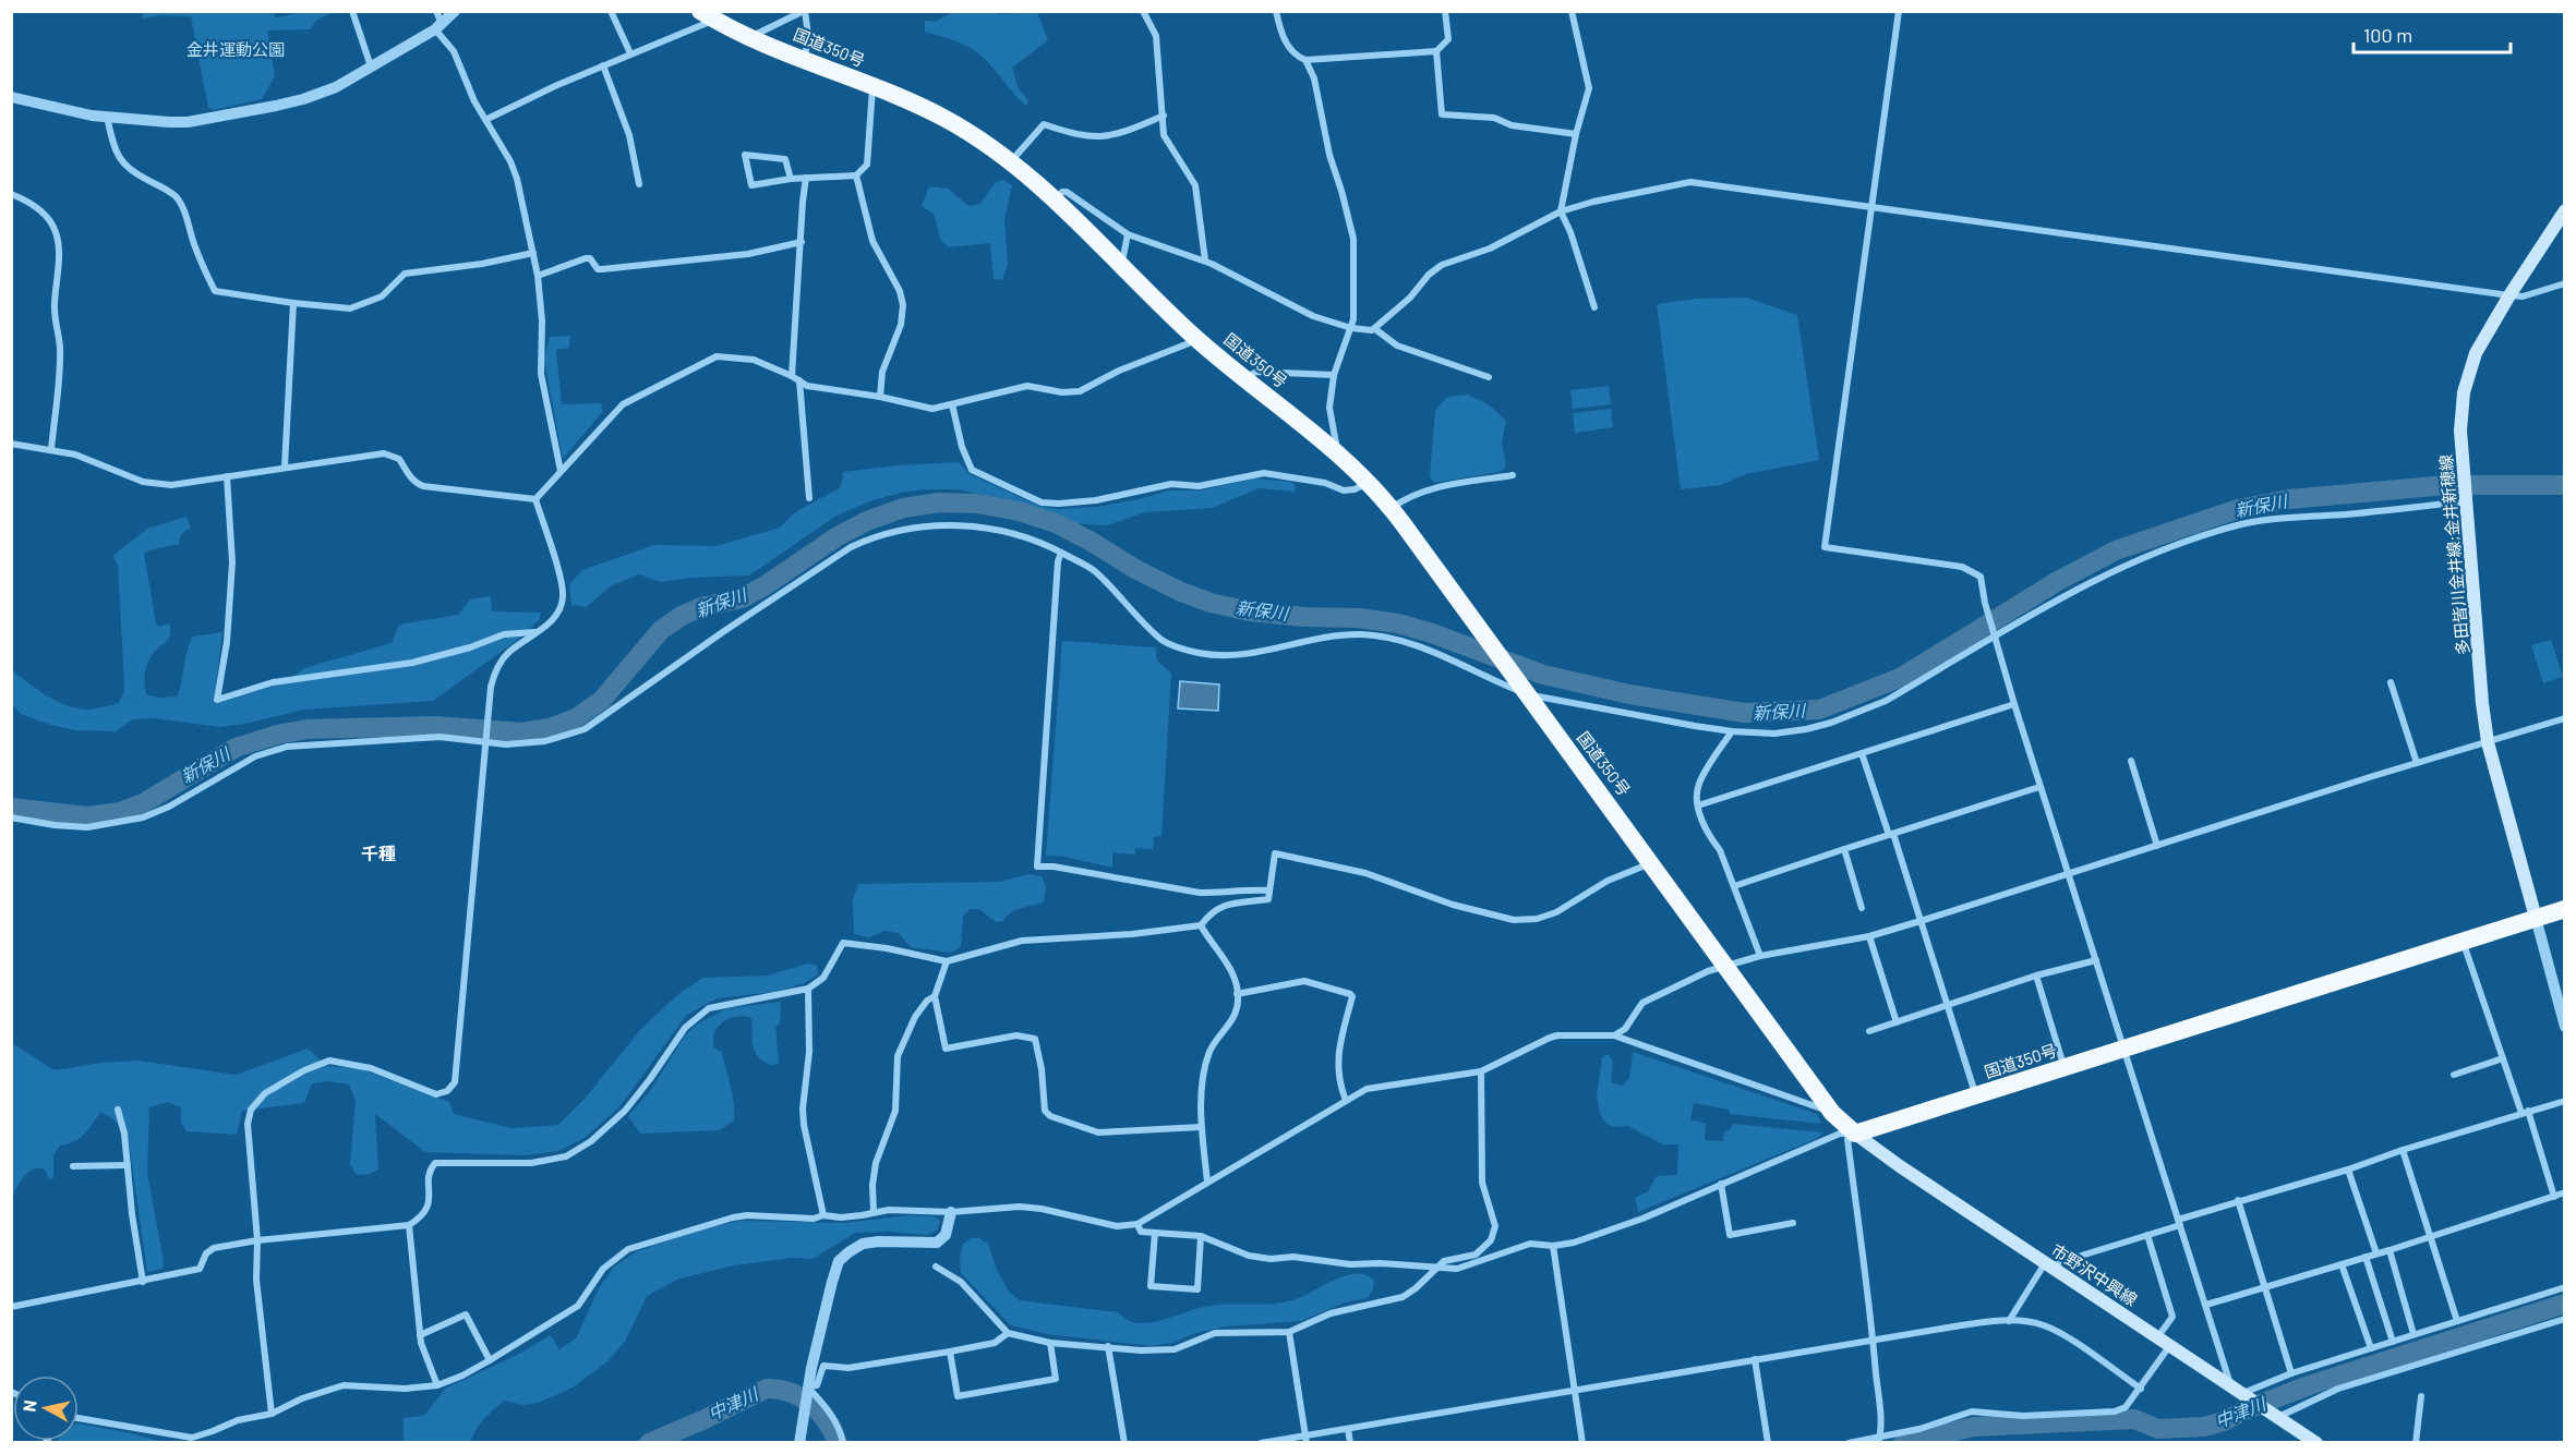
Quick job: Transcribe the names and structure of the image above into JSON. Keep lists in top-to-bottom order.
{
  "streets": {
    "highway": ["国道350号"],
    "main road": ["多田皆川金井線;金井新穂線", "市野沢中興線"]
  },
  "crossings": [
    ["国道350号", "多田皆川金井線;金井新穂線"],
    ["国道350号", "市野沢中興線"]
  ],
  "districts": ["千種"],
  "water": ["新保川", "中津川"],
  "parks": ["金井運動公園"],
  "scale_bar": "100 m",
  "north": "left"
}
